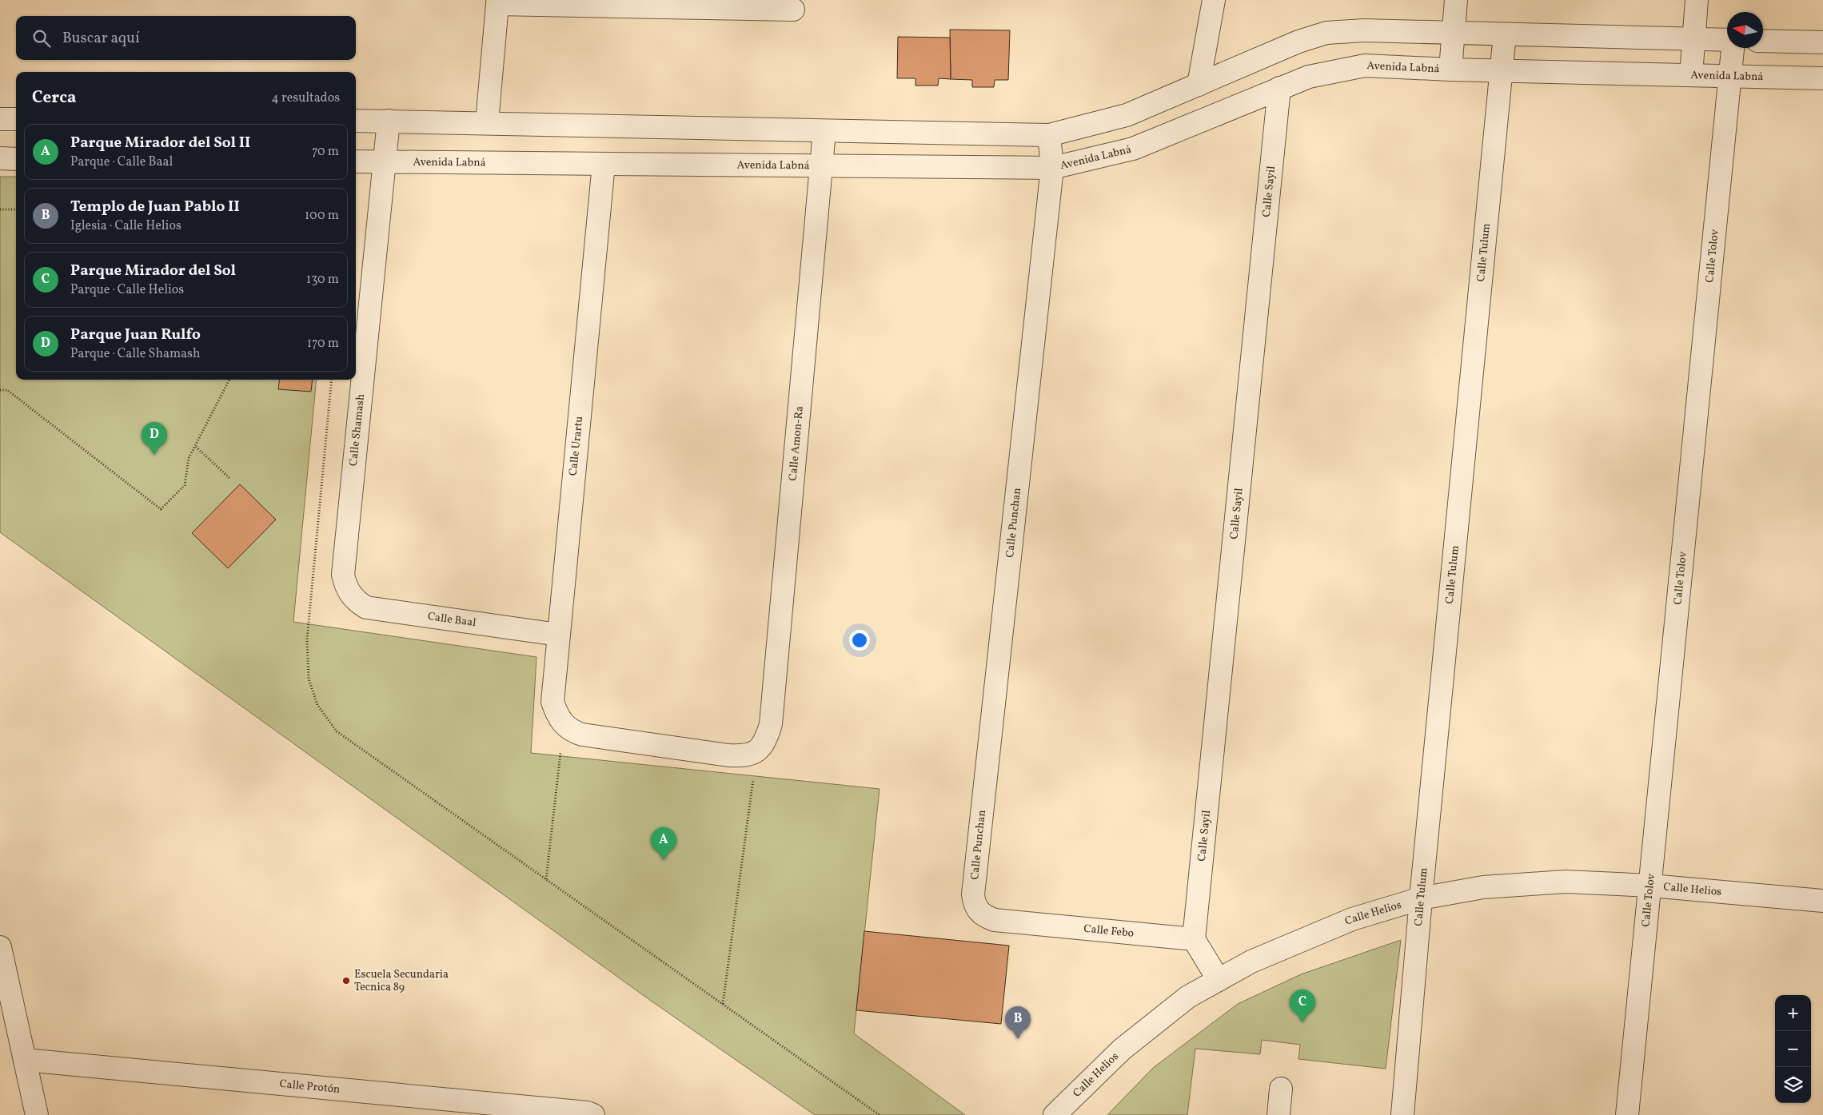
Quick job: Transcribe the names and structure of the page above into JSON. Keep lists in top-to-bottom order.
{
  "streets": {
    "street": [
      "Avenida Labná",
      "Calle Sayil",
      "Calle Tulum",
      "Calle Tolov",
      "Calle Shamash",
      "Calle Amon-Ra",
      "Calle Urartu",
      "Calle Punchan",
      "Calle Baal",
      "Calle Helios",
      "Calle Febo",
      "Calle Protón"
    ]
  },
  "crossings": [
    ["Avenida Labná", "Calle Sayil"],
    ["Avenida Labná", "Calle Tulum"],
    ["Avenida Labná", "Calle Tolov"],
    ["Avenida Labná", "Calle Shamash"],
    ["Avenida Labná", "Calle Amon-Ra"],
    ["Avenida Labná", "Calle Urartu"],
    ["Avenida Labná", "Calle Punchan"],
    ["Calle Sayil", "Calle Febo"],
    ["Calle Tulum", "Calle Helios"],
    ["Calle Tolov", "Calle Helios"],
    ["Calle Shamash", "Calle Baal"],
    ["Calle Urartu", "Calle Baal"],
    ["Calle Punchan", "Calle Febo"]
  ],
  "places": ["Escuela Secundaria Tecnica 89"],
  "north": "left",
  "page": {
    "search": "Buscar aquí",
    "heading": ["Cerca", "4 resultados"],
    "list": [
      {
        "mark": "A",
        "name": "Parque Mirador del Sol II",
        "note": "Parque · Calle Baal",
        "value": "70 m"
      },
      {
        "mark": "B",
        "name": "Templo de Juan Pablo II",
        "note": "Iglesia · Calle Helios",
        "value": "100 m"
      },
      {
        "mark": "C",
        "name": "Parque Mirador del Sol",
        "note": "Parque · Calle Helios",
        "value": "130 m"
      },
      {
        "mark": "D",
        "name": "Parque Juan Rulfo",
        "note": "Parque · Calle Shamash",
        "value": "170 m"
      }
    ],
    "pins": [
      "D",
      "A",
      "C",
      "B"
    ],
    "map_buttons": ["+", "−"]
  }
}
